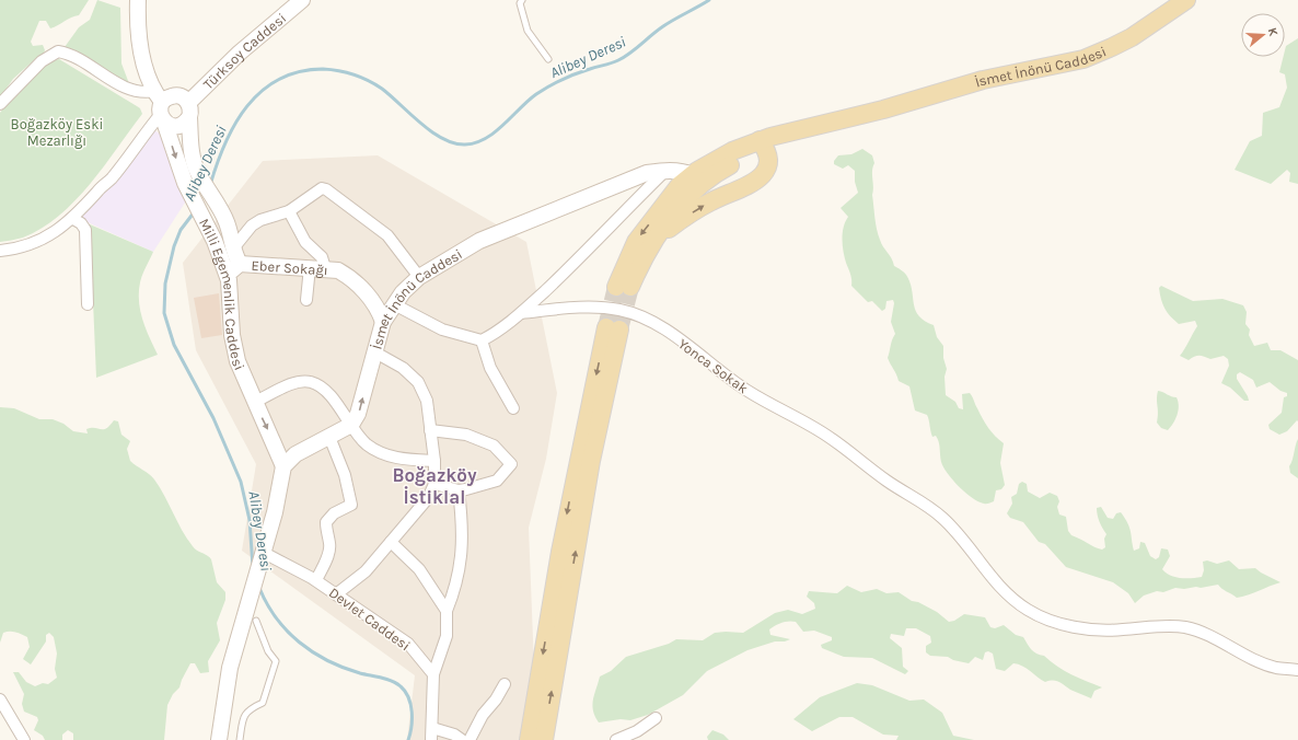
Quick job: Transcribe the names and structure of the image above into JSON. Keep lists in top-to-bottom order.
{
  "streets": {
    "main road": ["İsmet İnönü Caddesi"],
    "street": [
      "Türksoy Caddesi",
      "Eber Sokağı",
      "Milli Egemenlik Caddesi",
      "Yonca Sokak",
      "Devlet Caddesi"
    ]
  },
  "crossings": [
    ["Türksoy Caddesi", "Milli Egemenlik Caddesi"],
    ["İsmet İnönü Caddesi", "Eber Sokağı"],
    ["Eber Sokağı", "Milli Egemenlik Caddesi"]
  ],
  "districts": ["Boğazköy İstiklal"],
  "water": ["Alibey Deresi"],
  "parks": ["Boğazköy Eski Mezarlığı"],
  "north": "right"
}
